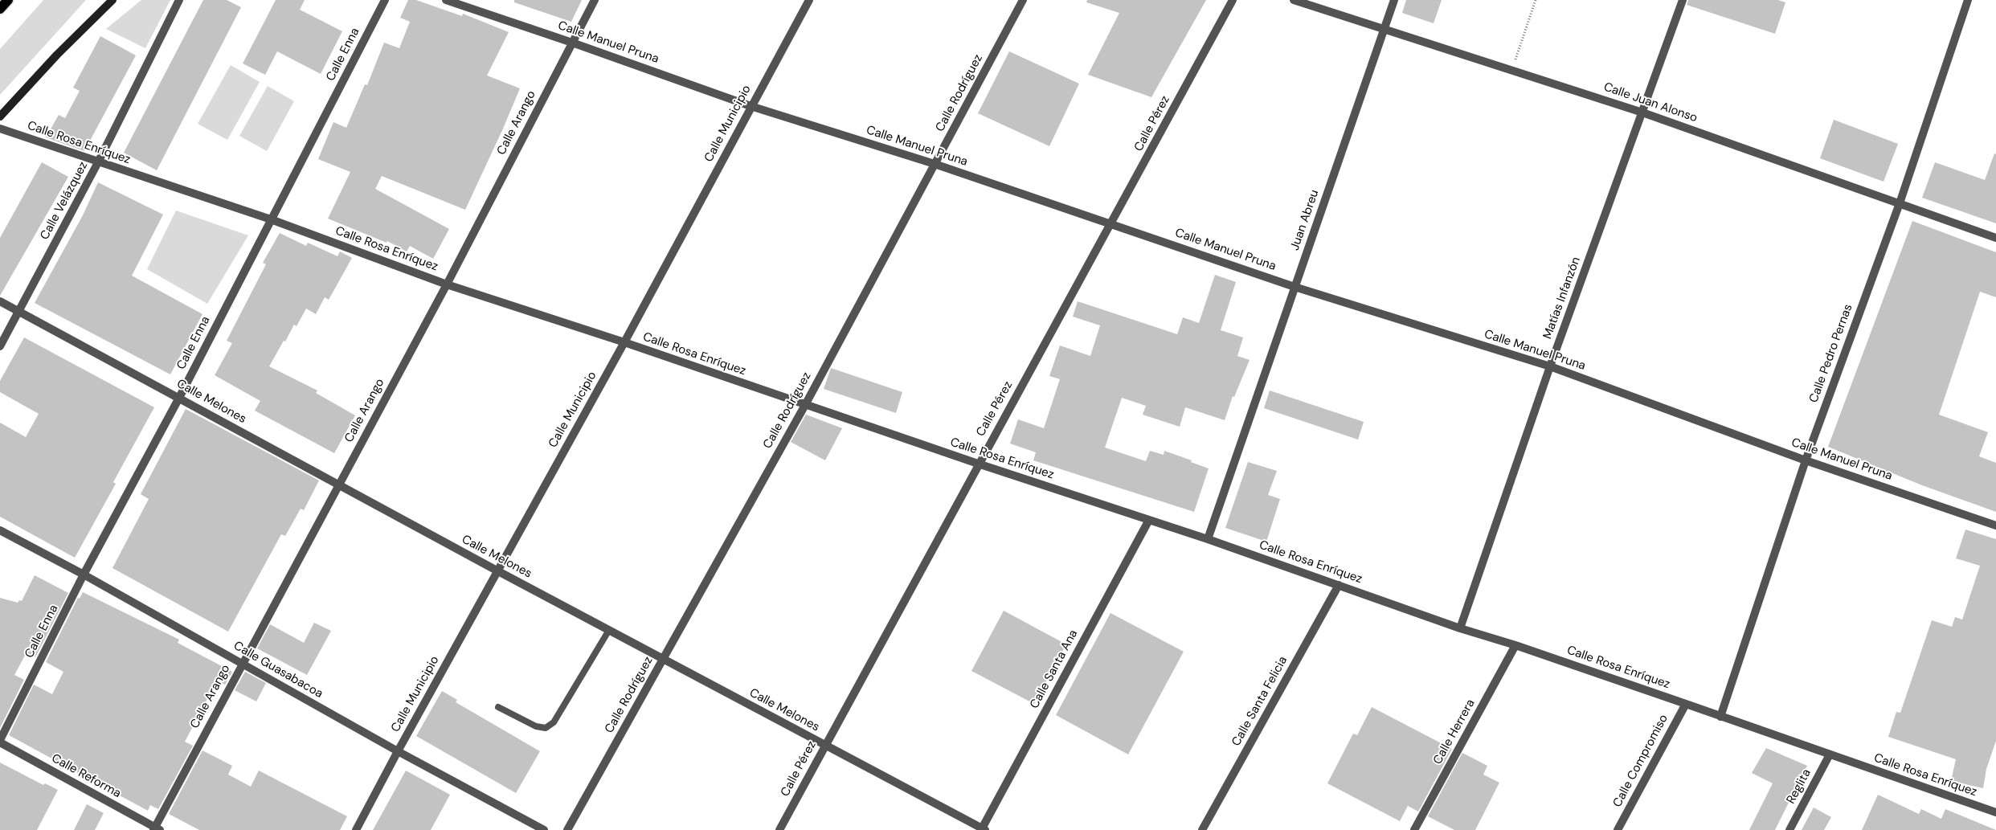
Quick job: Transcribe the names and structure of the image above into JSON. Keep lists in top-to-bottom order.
{
  "streets": {
    "street": [
      "Calle Manuel Pruna",
      "Calle Enna",
      "Calle Rodríguez",
      "Calle Juan Alonso",
      "Calle Arango",
      "Calle Municipio",
      "Calle Pérez",
      "Calle Rosa Enríquez",
      "Calle Velázquez",
      "Juan Abreu",
      "Matías Infanzón",
      "Calle Pedro Pernas",
      "Calle Melones",
      "Calle Santa Ana",
      "Calle Guasabacoa",
      "Calle Santa Felicia",
      "Calle Herrera",
      "Calle Compromiso",
      "Calle Reforma",
      "Reglita"
    ]
  },
  "crossings": [
    ["Calle Manuel Pruna", "Calle Rodríguez"],
    ["Calle Manuel Pruna", "Calle Arango"],
    ["Calle Manuel Pruna", "Calle Municipio"],
    ["Calle Manuel Pruna", "Calle Pérez"],
    ["Calle Manuel Pruna", "Juan Abreu"],
    ["Calle Manuel Pruna", "Matías Infanzón"],
    ["Calle Manuel Pruna", "Calle Pedro Pernas"],
    ["Calle Enna", "Calle Rosa Enríquez"],
    ["Calle Enna", "Calle Melones"],
    ["Calle Enna", "Calle Guasabacoa"],
    ["Calle Enna", "Calle Reforma"],
    ["Calle Rodríguez", "Calle Rosa Enríquez"],
    ["Calle Rodríguez", "Calle Melones"],
    ["Calle Juan Alonso", "Juan Abreu"],
    ["Calle Juan Alonso", "Matías Infanzón"],
    ["Calle Juan Alonso", "Calle Pedro Pernas"],
    ["Calle Arango", "Calle Rosa Enríquez"],
    ["Calle Arango", "Calle Melones"],
    ["Calle Arango", "Calle Guasabacoa"],
    ["Calle Arango", "Calle Reforma"],
    ["Calle Municipio", "Calle Rosa Enríquez"],
    ["Calle Municipio", "Calle Melones"],
    ["Calle Municipio", "Calle Guasabacoa"],
    ["Calle Pérez", "Calle Rosa Enríquez"],
    ["Calle Pérez", "Calle Melones"],
    ["Calle Rosa Enríquez", "Calle Velázquez"],
    ["Calle Rosa Enríquez", "Juan Abreu"],
    ["Calle Rosa Enríquez", "Matías Infanzón"],
    ["Calle Rosa Enríquez", "Calle Pedro Pernas"],
    ["Calle Rosa Enríquez", "Calle Santa Ana"],
    ["Calle Rosa Enríquez", "Calle Santa Felicia"],
    ["Calle Rosa Enríquez", "Calle Herrera"],
    ["Calle Rosa Enríquez", "Calle Compromiso"],
    ["Calle Rosa Enríquez", "Reglita"],
    ["Calle Velázquez", "Calle Melones"],
    ["Calle Melones", "Calle Santa Ana"]
  ]
}
